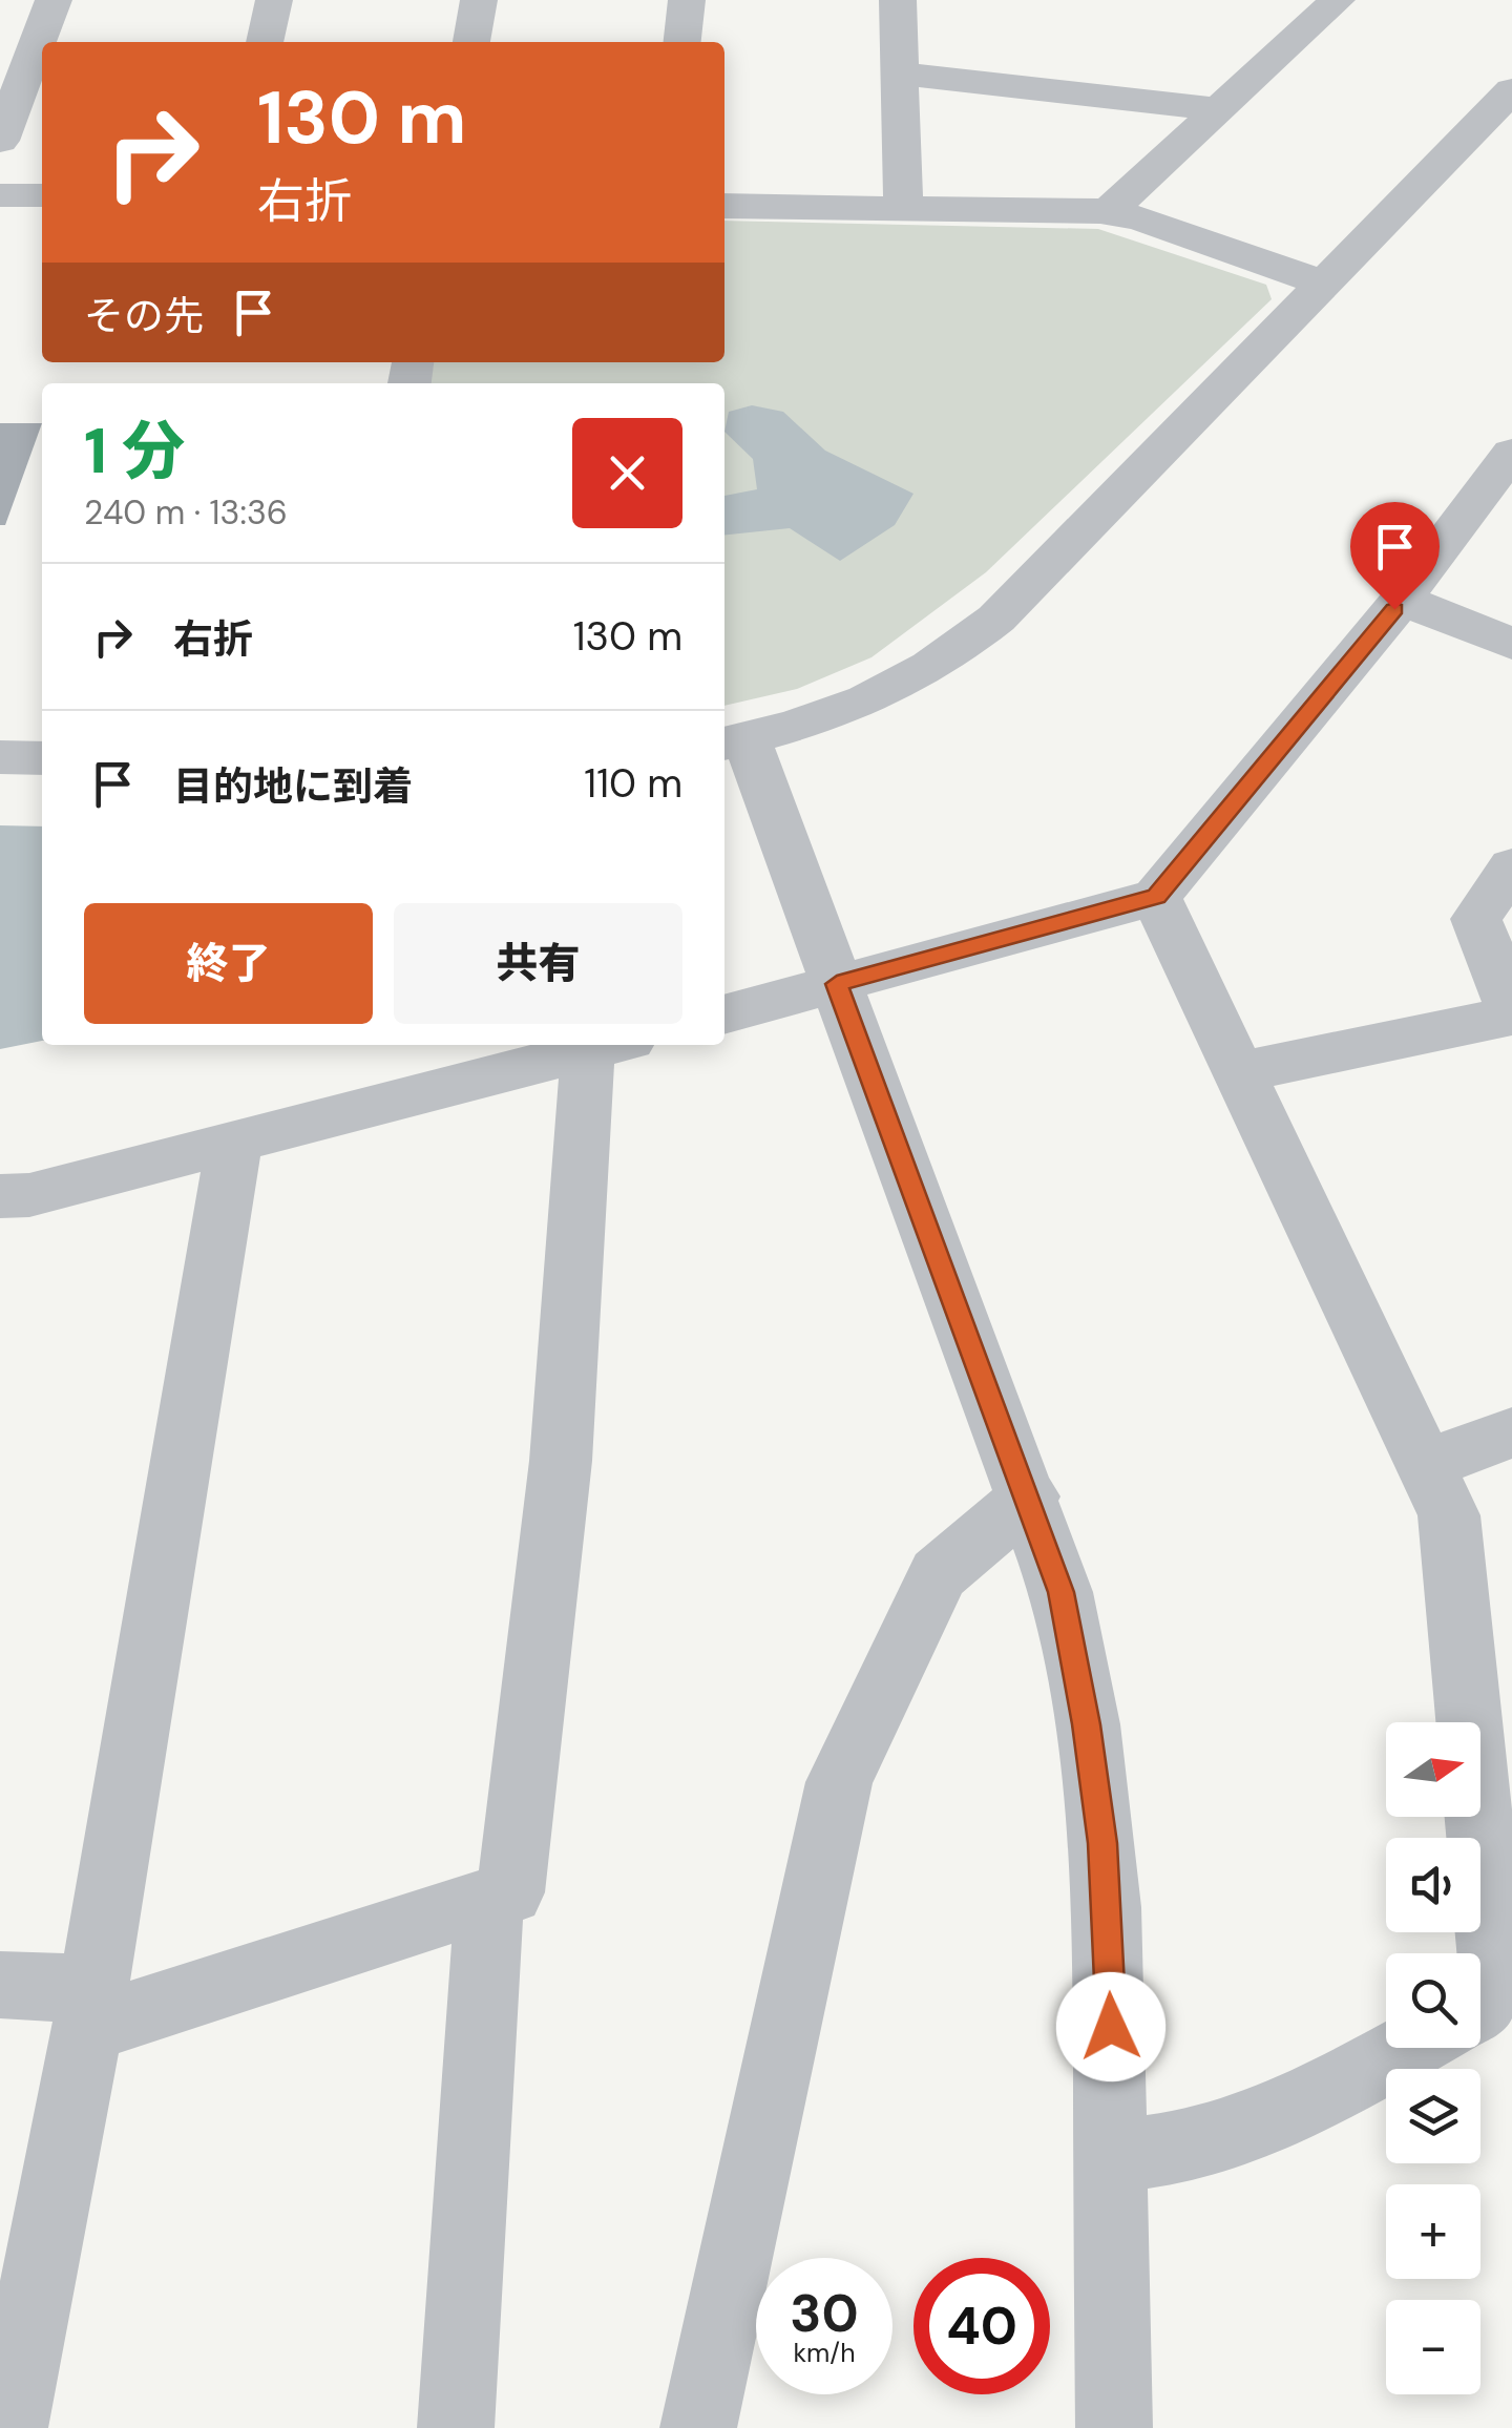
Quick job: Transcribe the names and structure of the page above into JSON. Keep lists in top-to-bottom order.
{
  "north": "right",
  "page": {
    "turn": ["130 m", "右折"],
    "then": "その先",
    "heading": ["1 分", "240 m · 13:36"],
    "list": [
      {
        "name": "右折",
        "value": "130 m"
      },
      {
        "name": "目的地に到着",
        "value": "110 m"
      }
    ],
    "buttons": ["終了", "共有"],
    "map_buttons": ["+", "−"],
    "speed": "30 km/h",
    "limit": "40"
  }
}
